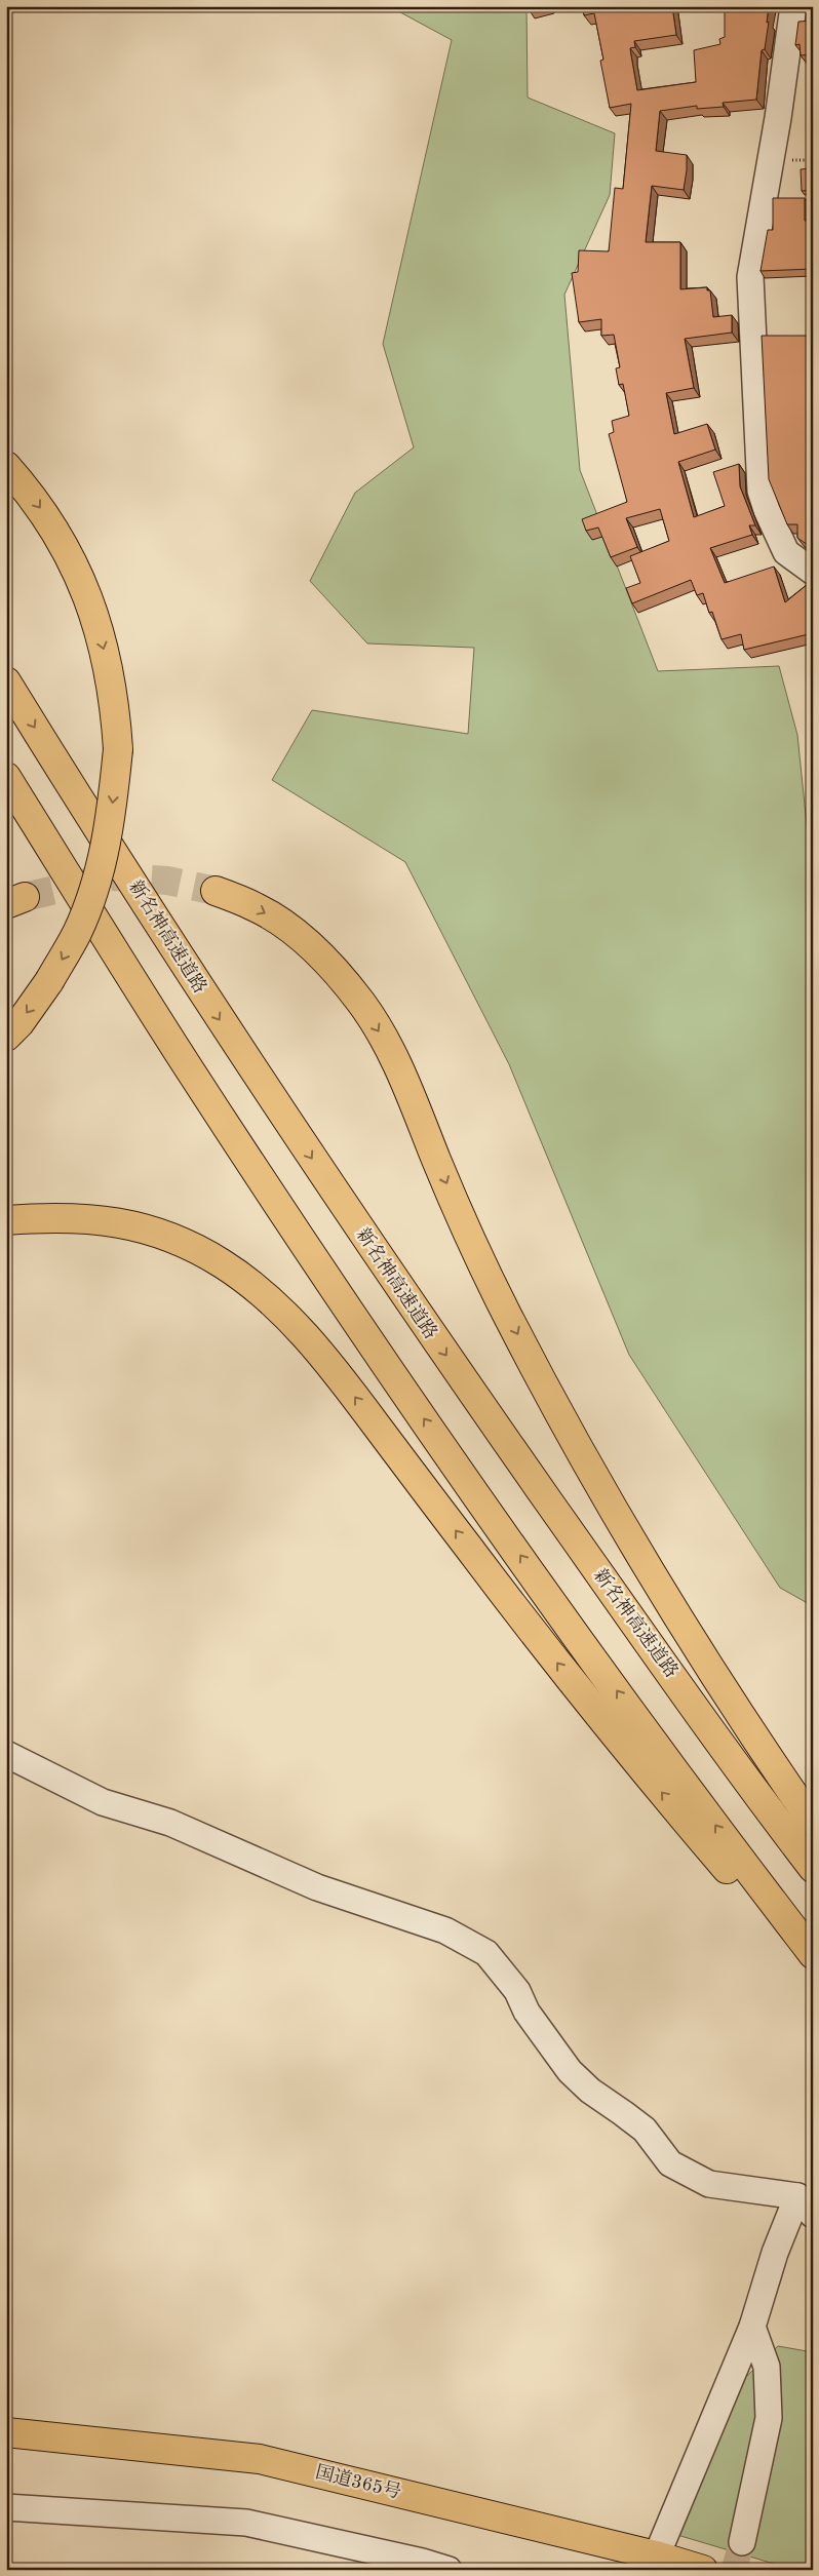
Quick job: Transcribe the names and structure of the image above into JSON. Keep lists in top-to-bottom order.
{
  "streets": {
    "highway": ["新名神高速道路", "国道365号"]
  }
}
